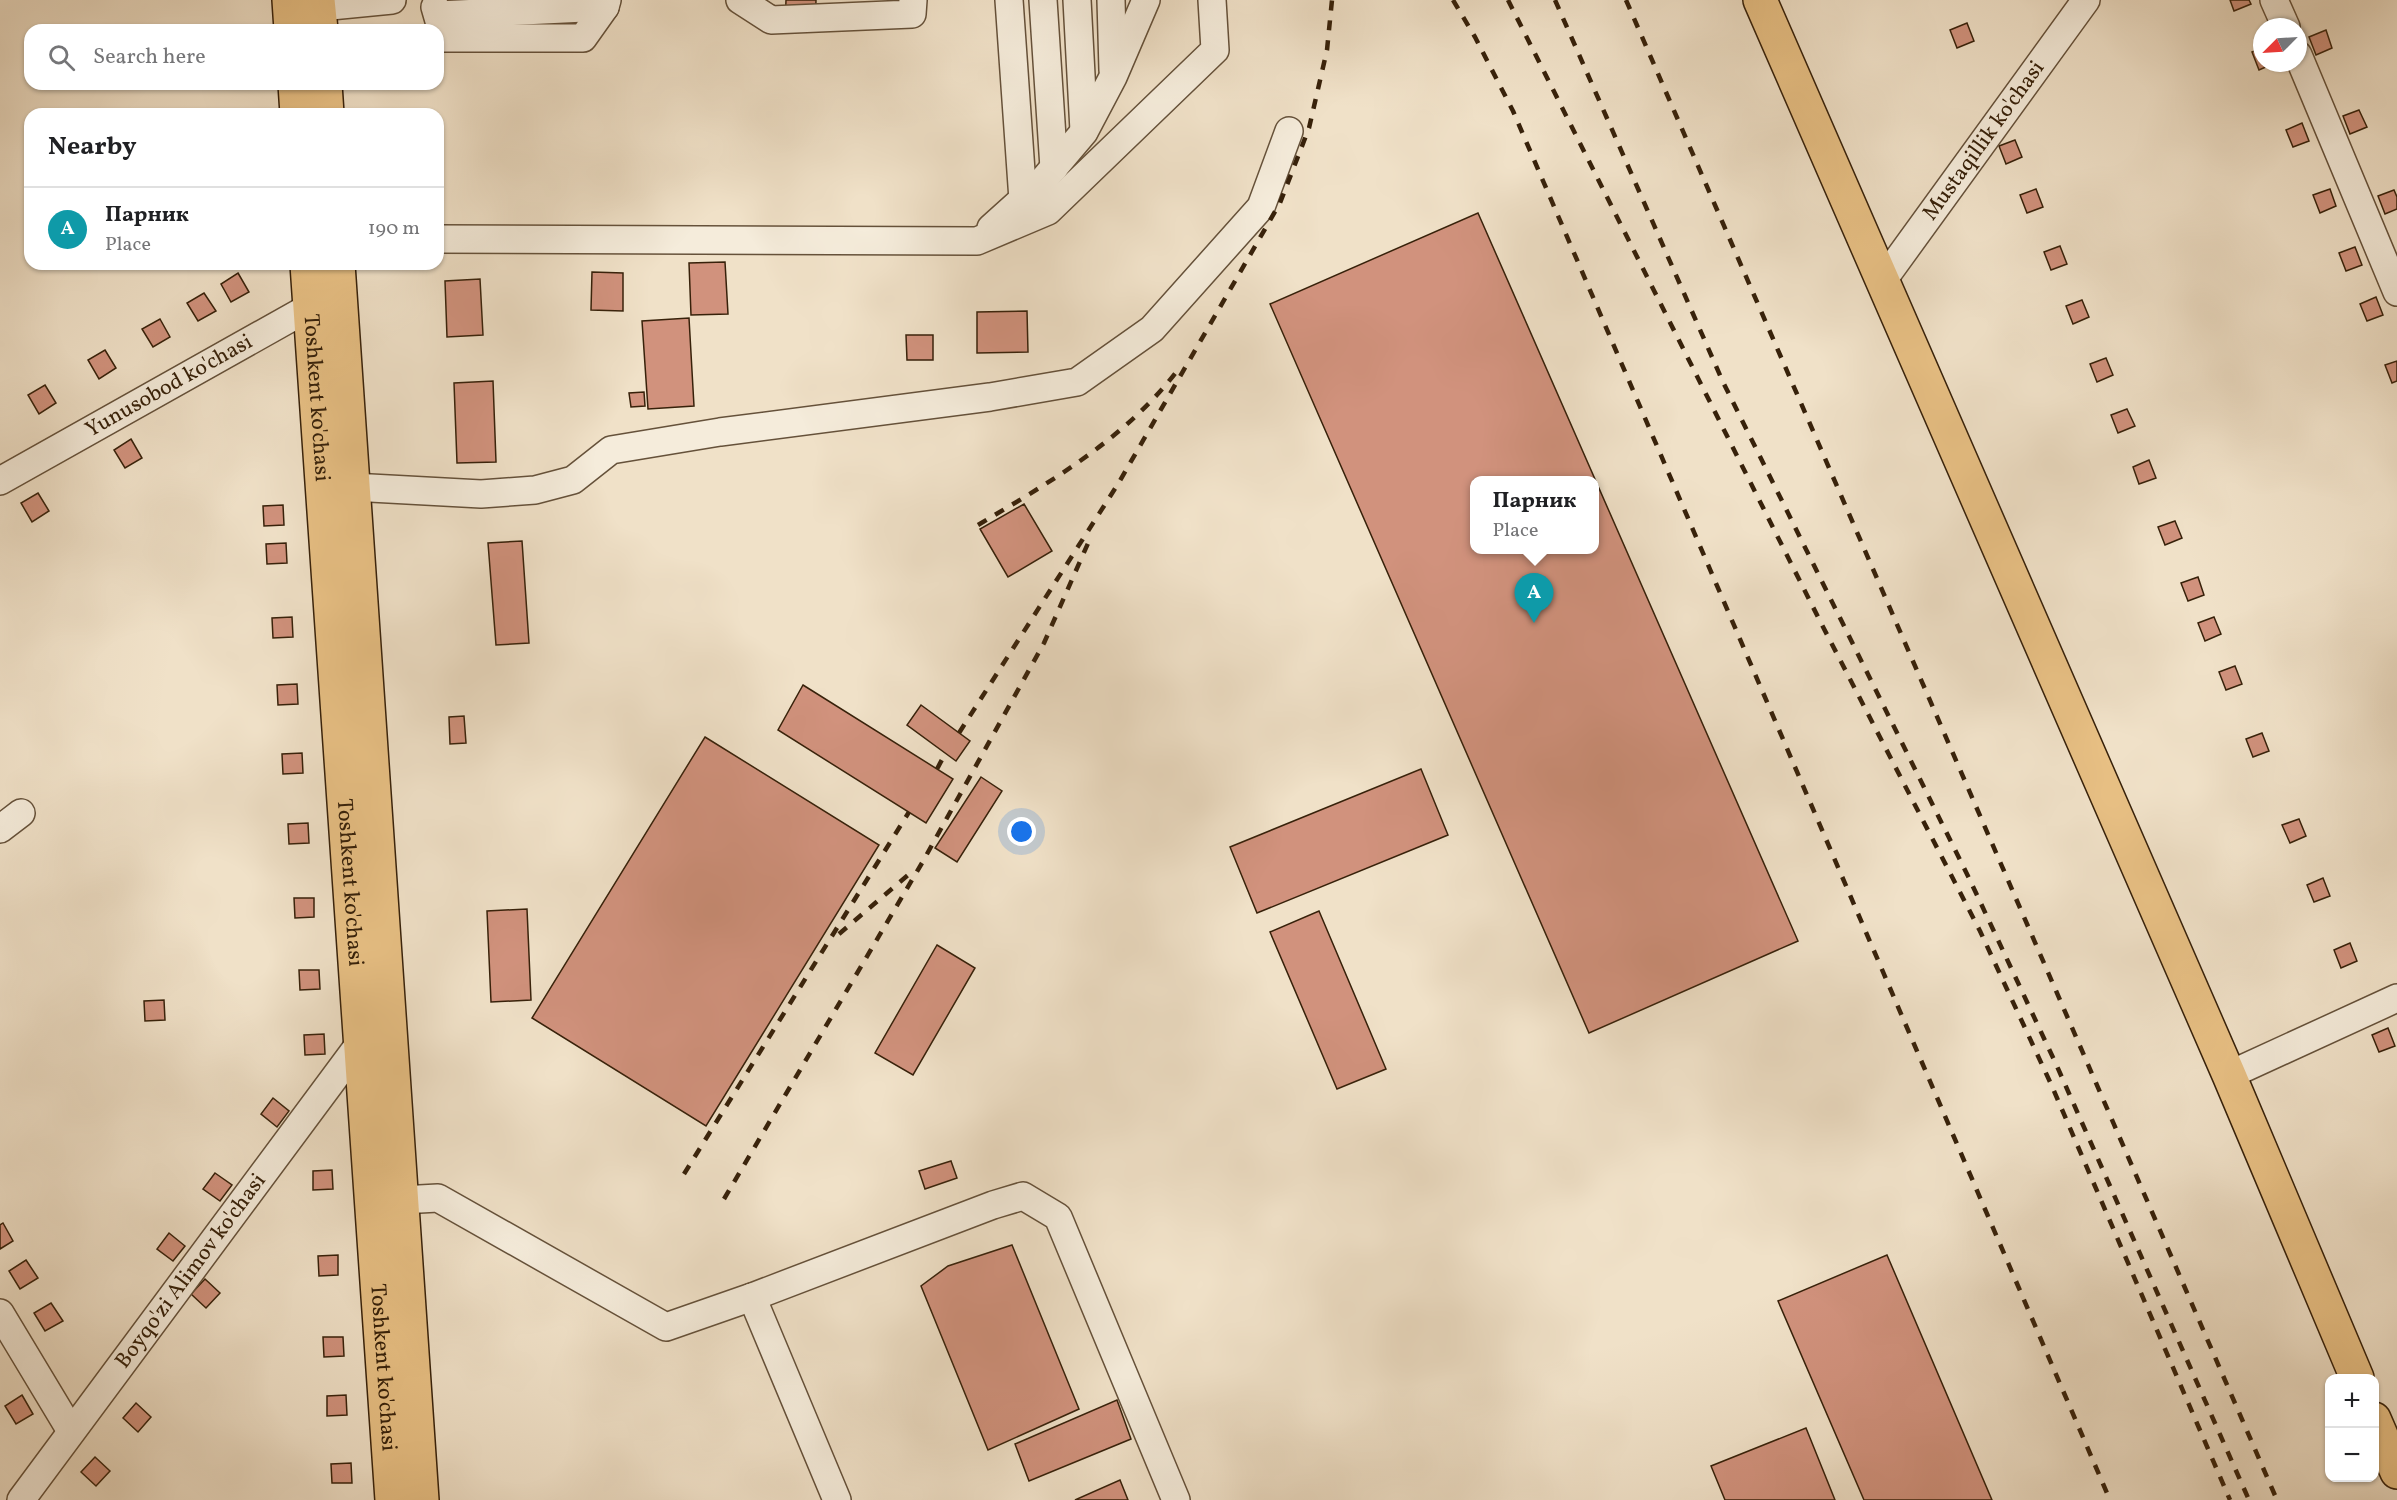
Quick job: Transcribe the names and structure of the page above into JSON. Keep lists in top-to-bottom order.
{
  "streets": {
    "main road": ["Toshkent ko'chasi"],
    "street": ["Mustaqillik ko'chasi", "Yunusobod ko'chasi", "Boyqo'zi Alimov ko'chasi"]
  },
  "crossings": [
    ["Yunusobod ko'chasi", "Toshkent ko'chasi"],
    ["Toshkent ko'chasi", "Boyqo'zi Alimov ko'chasi"]
  ],
  "north": "bottom left",
  "page": {
    "search": "Search here",
    "heading": "Nearby",
    "list": [
      {
        "mark": "A",
        "name": "Парник",
        "note": "Place",
        "value": "190 m"
      }
    ],
    "popup": ["Парник", "Place"],
    "pins": "A",
    "map_buttons": ["+", "−"]
  }
}
